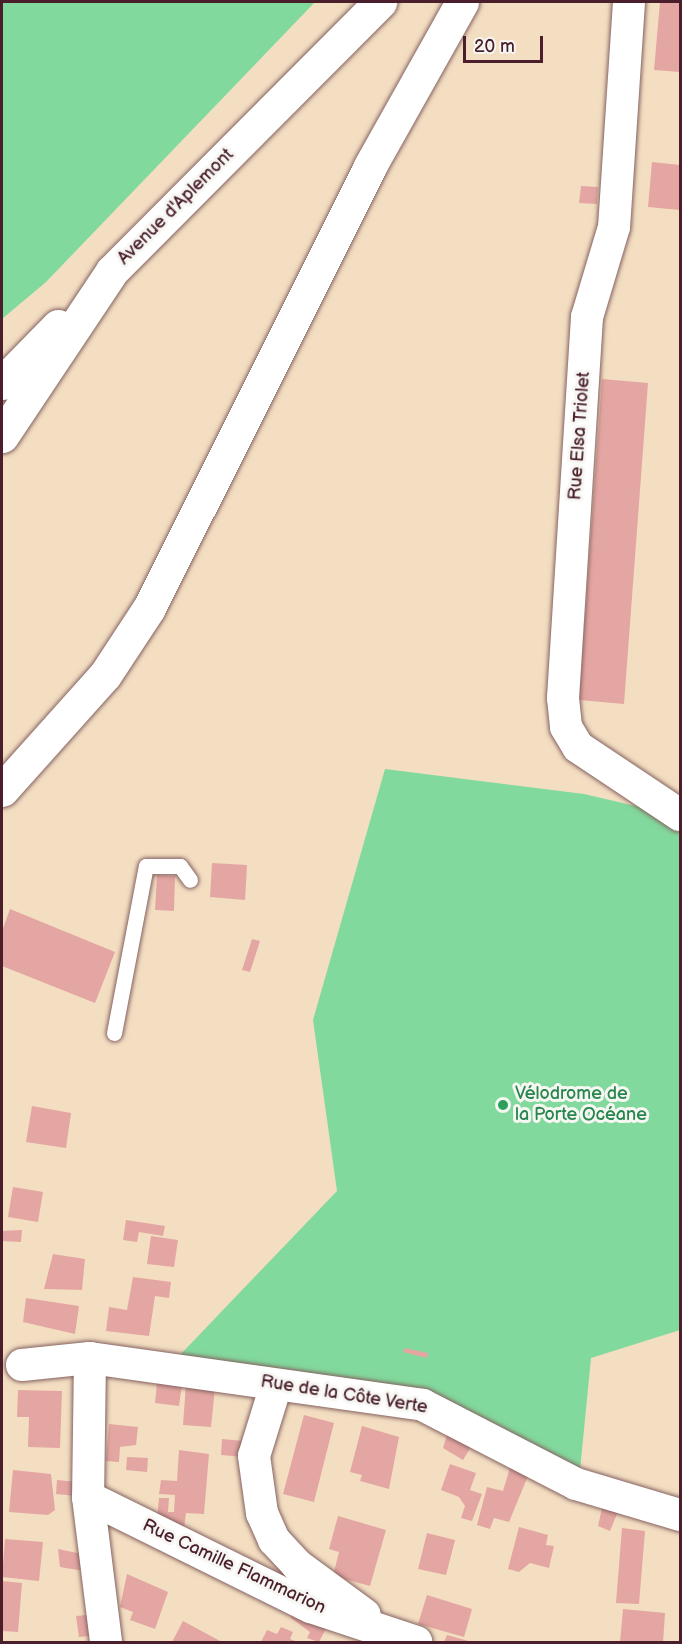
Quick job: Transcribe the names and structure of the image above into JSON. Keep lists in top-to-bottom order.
{
  "streets": {
    "street": [
      "Avenue d'Aplemont",
      "Rue Elsa Triolet",
      "Rue de la Côte Verte",
      "Rue Camille Flammarion"
    ]
  },
  "places": ["Vélodrome de la Porte Océane"],
  "scale_bar": "20 m"
}
